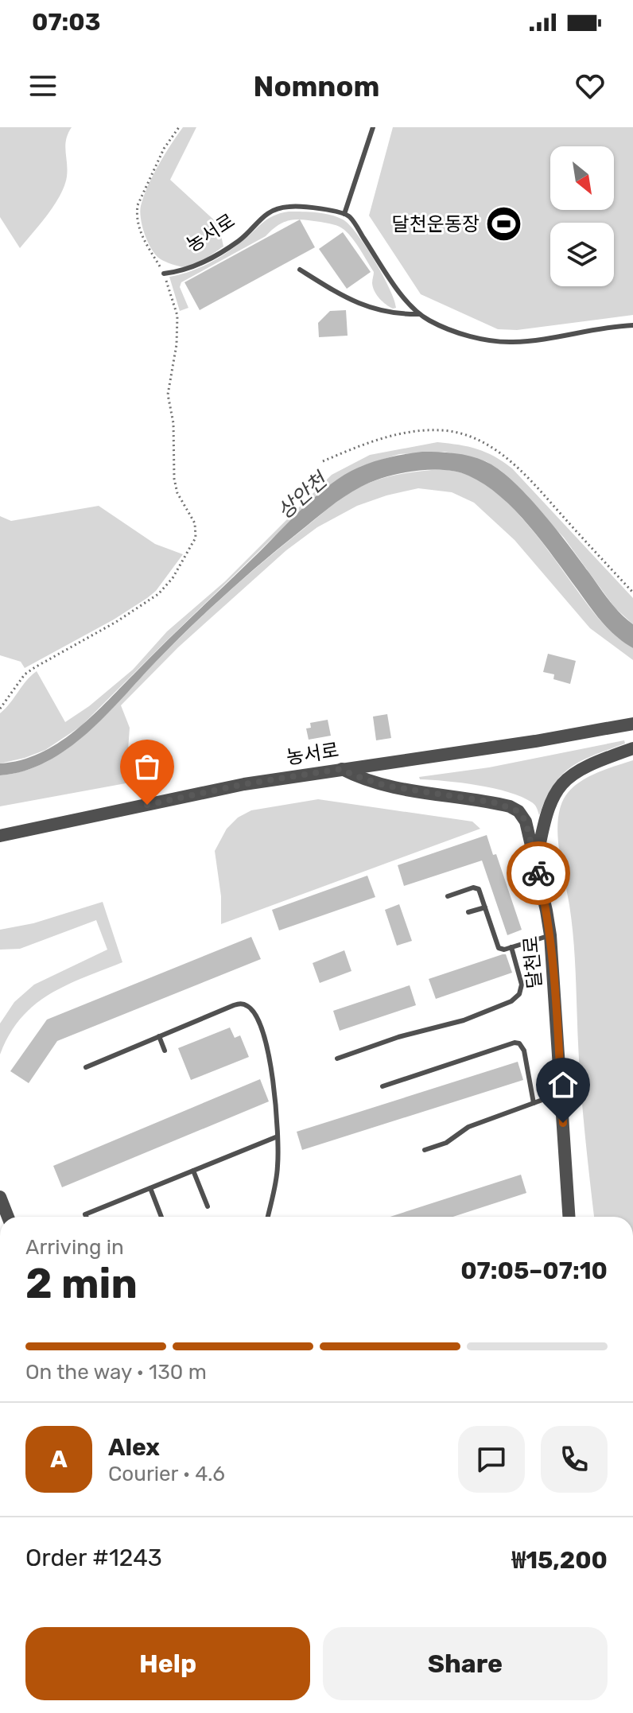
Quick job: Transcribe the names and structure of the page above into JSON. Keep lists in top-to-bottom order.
{
  "streets": {
    "street": ["농서로", "달천로"]
  },
  "crossings": [
    ["농서로", "달천로"]
  ],
  "water": ["상안천"],
  "places": {
    "sports": ["달천운동장"]
  },
  "north": "bottom right",
  "page": {
    "status": "07:03",
    "header": "Nomnom",
    "heading": ["2 min", "Arriving in", "07:05–07:10"],
    "panel": [
      "Alex",
      "Courier · 4.6",
      "Order #1243",
      "₩15,200"
    ],
    "bar": "On the way · 130 m",
    "round": "A",
    "buttons": ["Help", "Share"]
  }
}
